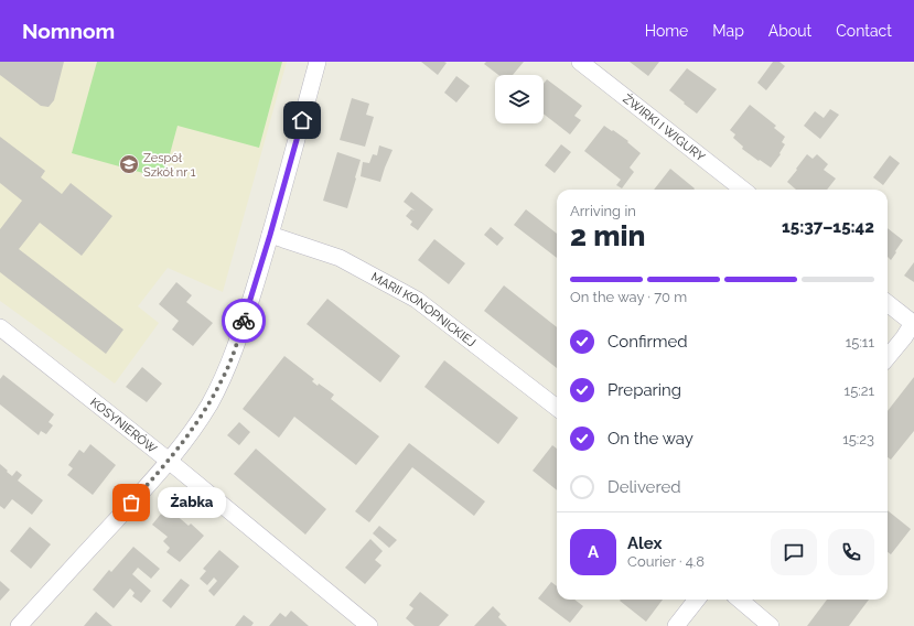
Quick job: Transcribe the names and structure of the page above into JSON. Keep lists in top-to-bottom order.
{
  "streets": {
    "street": ["ŻWIRKI I WIGURY", "MARII KONOPNICKIEJ", "KOSYNIERÓW"]
  },
  "places": {
    "school or university": ["Zespół Szkół nr 1"],
    "other": ["Żabka"]
  },
  "page": {
    "header": "Nomnom",
    "nav": [
      "Home",
      "Map",
      "About",
      "Contact"
    ],
    "heading": ["2 min", "Arriving in", "15:37–15:42"],
    "panel": ["Alex", "Courier · 4.8"],
    "bar": "On the way · 70 m",
    "list": [
      ["Confirmed", "15:11"],
      ["Preparing", "15:21"],
      ["On the way", "15:23"],
      "Delivered"
    ],
    "bubble": "Żabka",
    "round": "A"
  }
}
